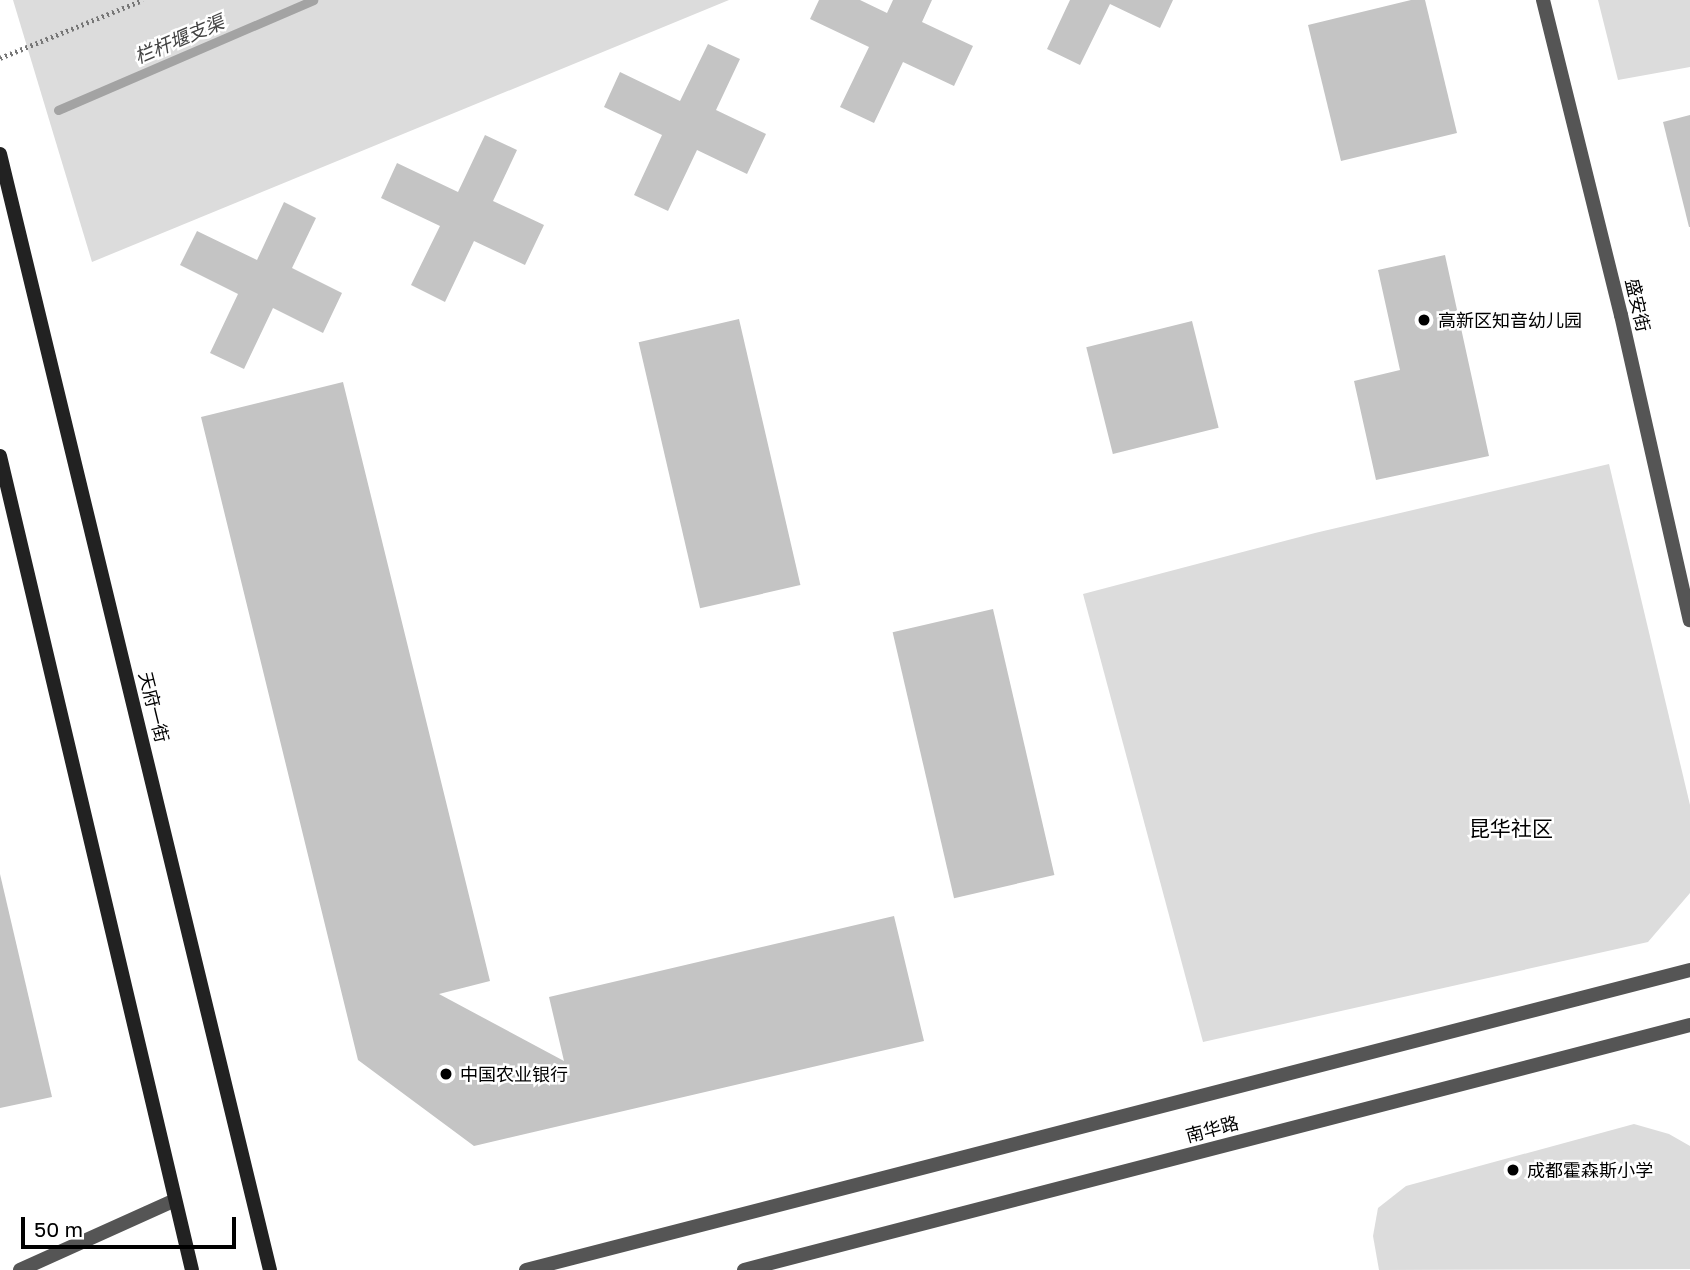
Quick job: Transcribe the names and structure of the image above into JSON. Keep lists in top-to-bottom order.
{
  "streets": {
    "main road": ["天府一街"],
    "street": ["盛安街", "南华路"]
  },
  "districts": ["昆华社区"],
  "water": ["栏杆堰支渠"],
  "places": ["高新区知音幼儿园", "中国农业银行", "成都霍森斯小学"],
  "scale_bar": "50 m"
}
